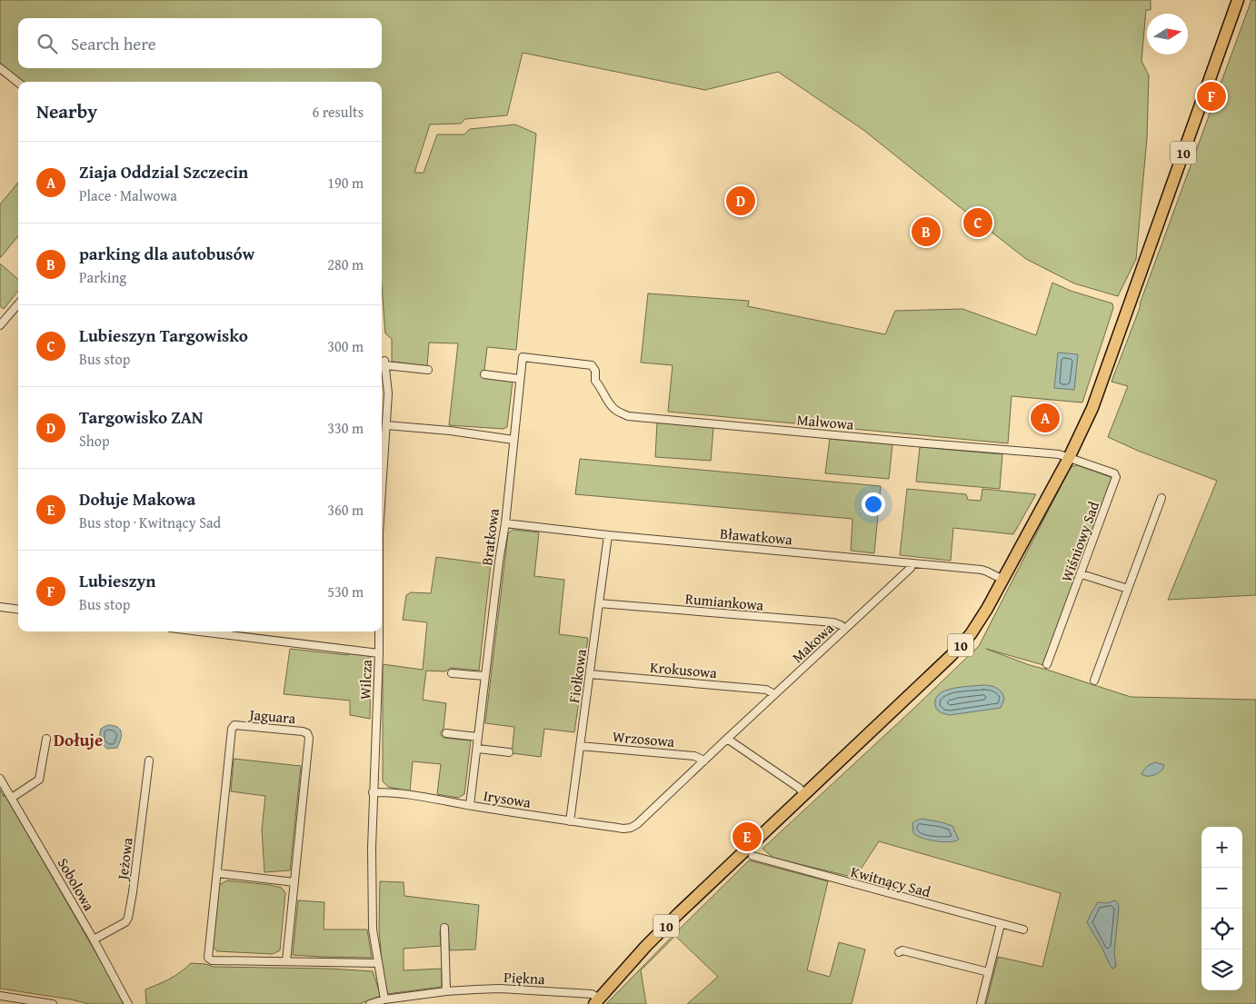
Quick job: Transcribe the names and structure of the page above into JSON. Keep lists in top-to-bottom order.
{
  "streets": {
    "main road": ["10"],
    "street": [
      "Malwowa",
      "Bławatkowa",
      "Bratkowa",
      "Wiśniowy Sad",
      "Rumiankowa",
      "Makowa",
      "Krokusowa",
      "Fiołkowa",
      "Wilcza",
      "Jaguara",
      "Wrzosowa",
      "Irysowa",
      "Jeżowa",
      "Kwitnący Sad",
      "Sobolowa",
      "Piękna"
    ]
  },
  "crossings": [
    ["10", "Malwowa"],
    ["10", "Bławatkowa"],
    ["10", "Wiśniowy Sad"],
    ["10", "Piękna"],
    ["Malwowa", "Bratkowa"],
    ["Malwowa", "Wiśniowy Sad"],
    ["Bławatkowa", "Bratkowa"],
    ["Bławatkowa", "Makowa"],
    ["Bławatkowa", "Fiołkowa"],
    ["Bratkowa", "Irysowa"],
    ["Rumiankowa", "Makowa"],
    ["Rumiankowa", "Fiołkowa"],
    ["Makowa", "Krokusowa"],
    ["Makowa", "Wrzosowa"],
    ["Makowa", "Irysowa"],
    ["Krokusowa", "Fiołkowa"],
    ["Fiołkowa", "Wrzosowa"],
    ["Fiołkowa", "Irysowa"],
    ["Wilcza", "Jaguara"],
    ["Wilcza", "Irysowa"],
    ["Wilcza", "Piękna"],
    ["Jeżowa", "Sobolowa"]
  ],
  "districts": ["Dołuje"],
  "north": "right",
  "page": {
    "search": "Search here",
    "pins": [
      "F",
      "D",
      "C",
      "B",
      "A",
      "E"
    ],
    "heading": ["Nearby", "6 results"],
    "list": [
      {
        "mark": "A",
        "name": "Ziaja Oddzial Szczecin",
        "note": "Place · Malwowa",
        "value": "190 m"
      },
      {
        "mark": "B",
        "name": "parking dla autobusów",
        "note": "Parking",
        "value": "280 m"
      },
      {
        "mark": "C",
        "name": "Lubieszyn Targowisko",
        "note": "Bus stop",
        "value": "300 m"
      },
      {
        "mark": "D",
        "name": "Targowisko ZAN",
        "note": "Shop",
        "value": "330 m"
      },
      {
        "mark": "E",
        "name": "Dołuje Makowa",
        "note": "Bus stop · Kwitnący Sad",
        "value": "360 m"
      },
      {
        "mark": "F",
        "name": "Lubieszyn",
        "note": "Bus stop",
        "value": "530 m"
      }
    ],
    "map_buttons": ["+", "−"]
  }
}
